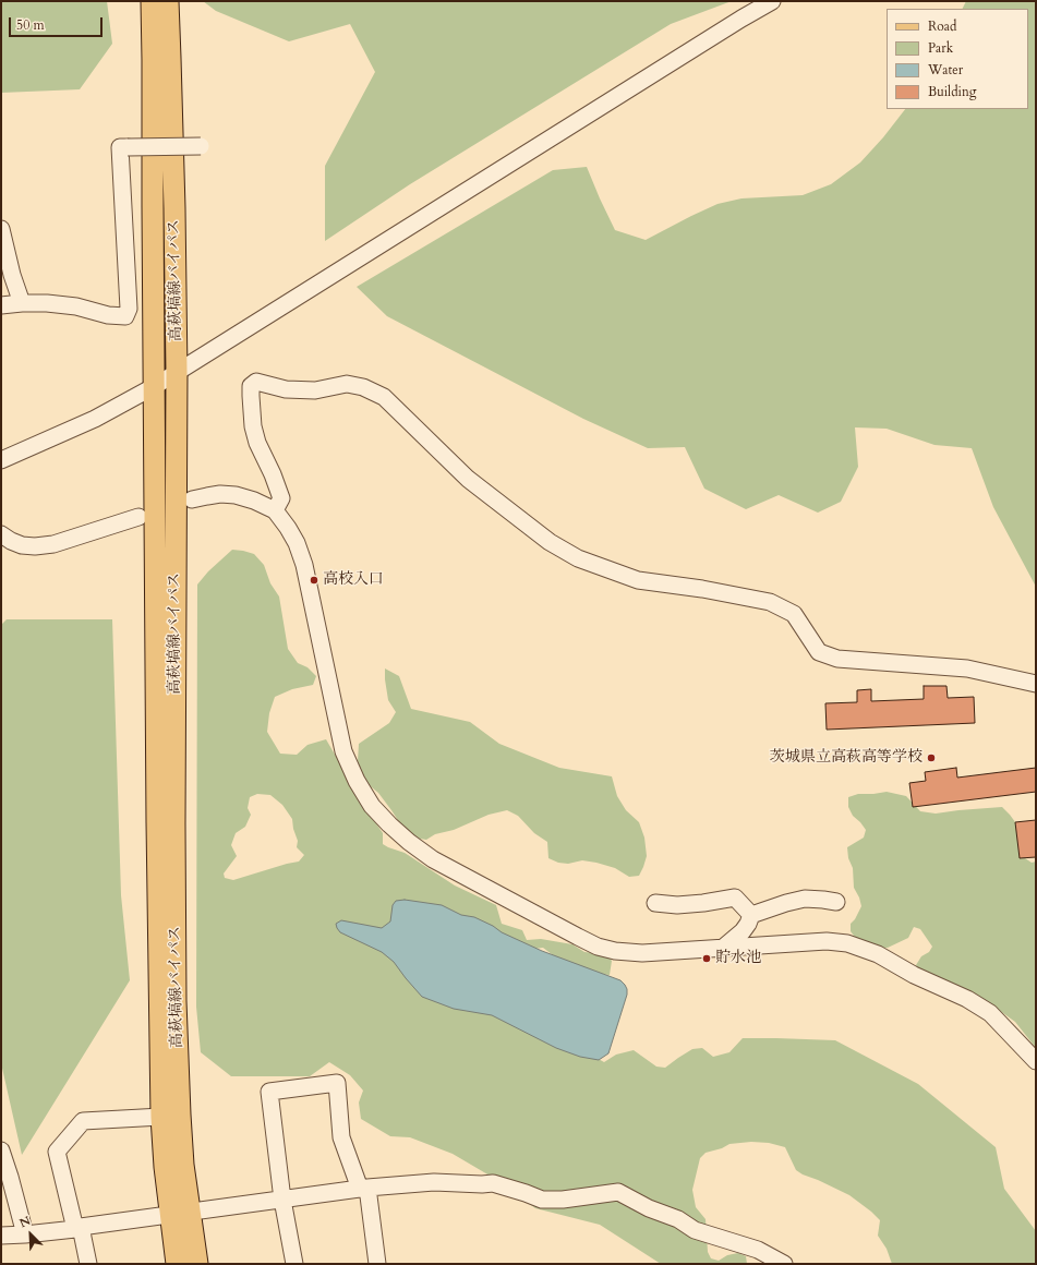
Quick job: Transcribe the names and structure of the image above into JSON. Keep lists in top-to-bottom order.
{
  "streets": {
    "main road": ["高萩塙線バイパス"]
  },
  "places": ["高校入口", "茨城県立高萩高等学校", "貯水池"],
  "legend": [
    "Road",
    "Park",
    "Water",
    "Building"
  ],
  "scale_bar": "50 m",
  "north": "top left"
}
